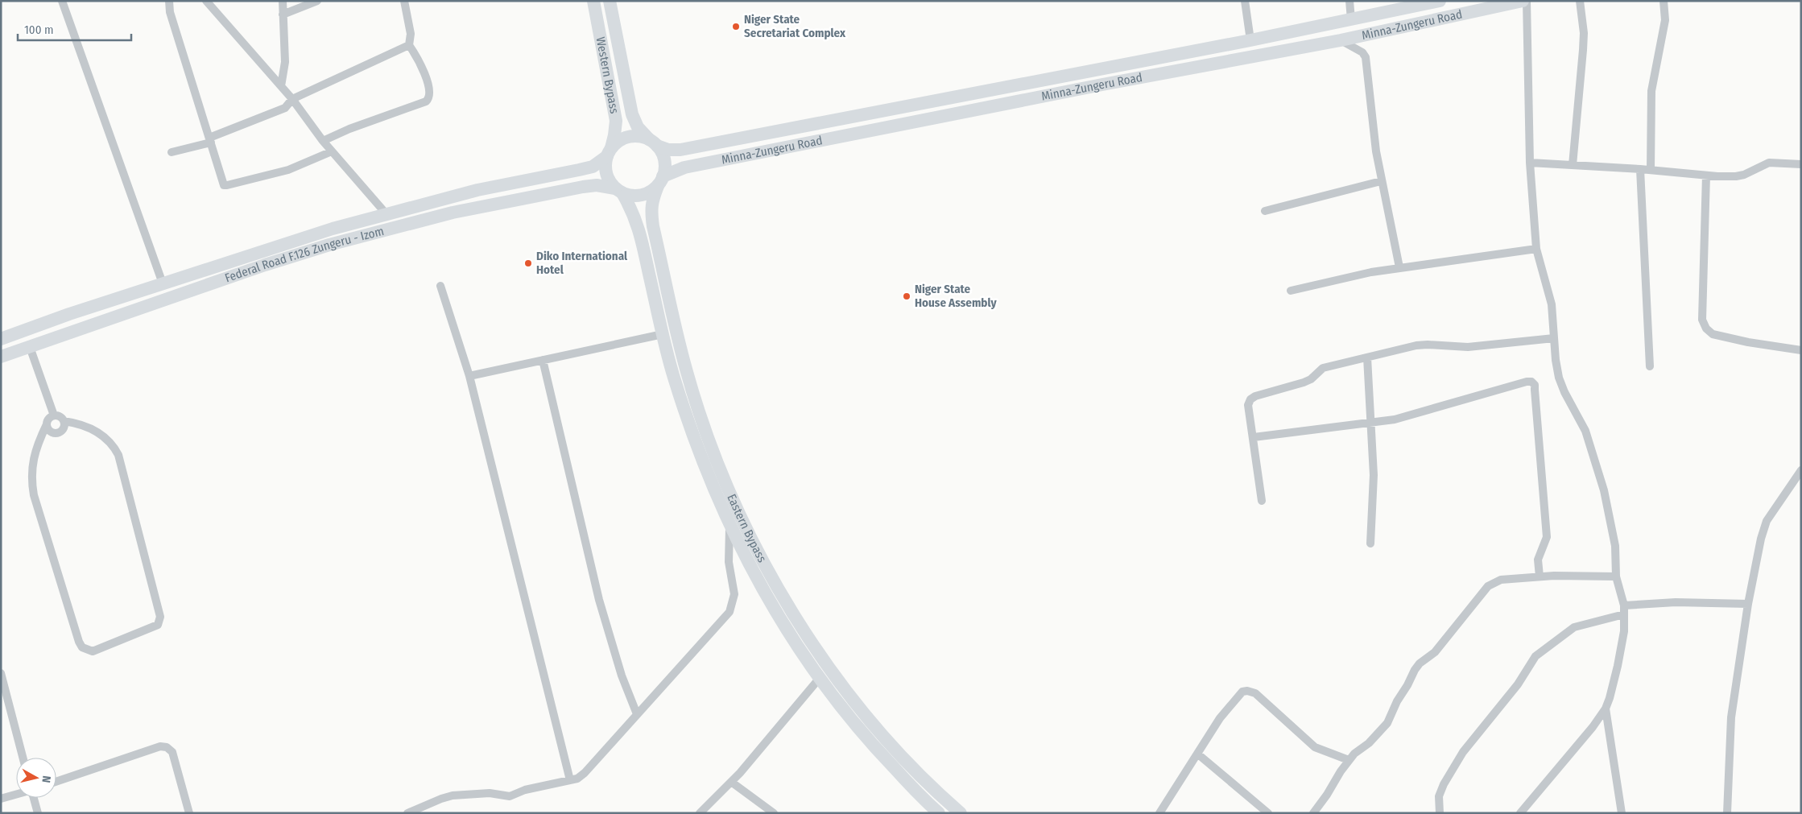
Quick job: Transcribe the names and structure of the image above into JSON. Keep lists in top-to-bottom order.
{
  "streets": {
    "main road": [
      "Minna-Zungeru Road",
      "Western Bypass",
      "Federal Road F.126 Zungeru - Izom",
      "Eastern Bypass"
    ]
  },
  "crossings": [
    ["Minna-Zungeru Road", "Western Bypass"],
    ["Minna-Zungeru Road", "Federal Road F.126 Zungeru - Izom"],
    ["Minna-Zungeru Road", "Eastern Bypass"],
    ["Western Bypass", "Federal Road F.126 Zungeru - Izom"],
    ["Western Bypass", "Eastern Bypass"],
    ["Federal Road F.126 Zungeru - Izom", "Eastern Bypass"]
  ],
  "places": ["Niger State Secretariat Complex", "Diko International Hotel", "Niger State House Assembly"],
  "scale_bar": "100 m",
  "north": "right"
}
